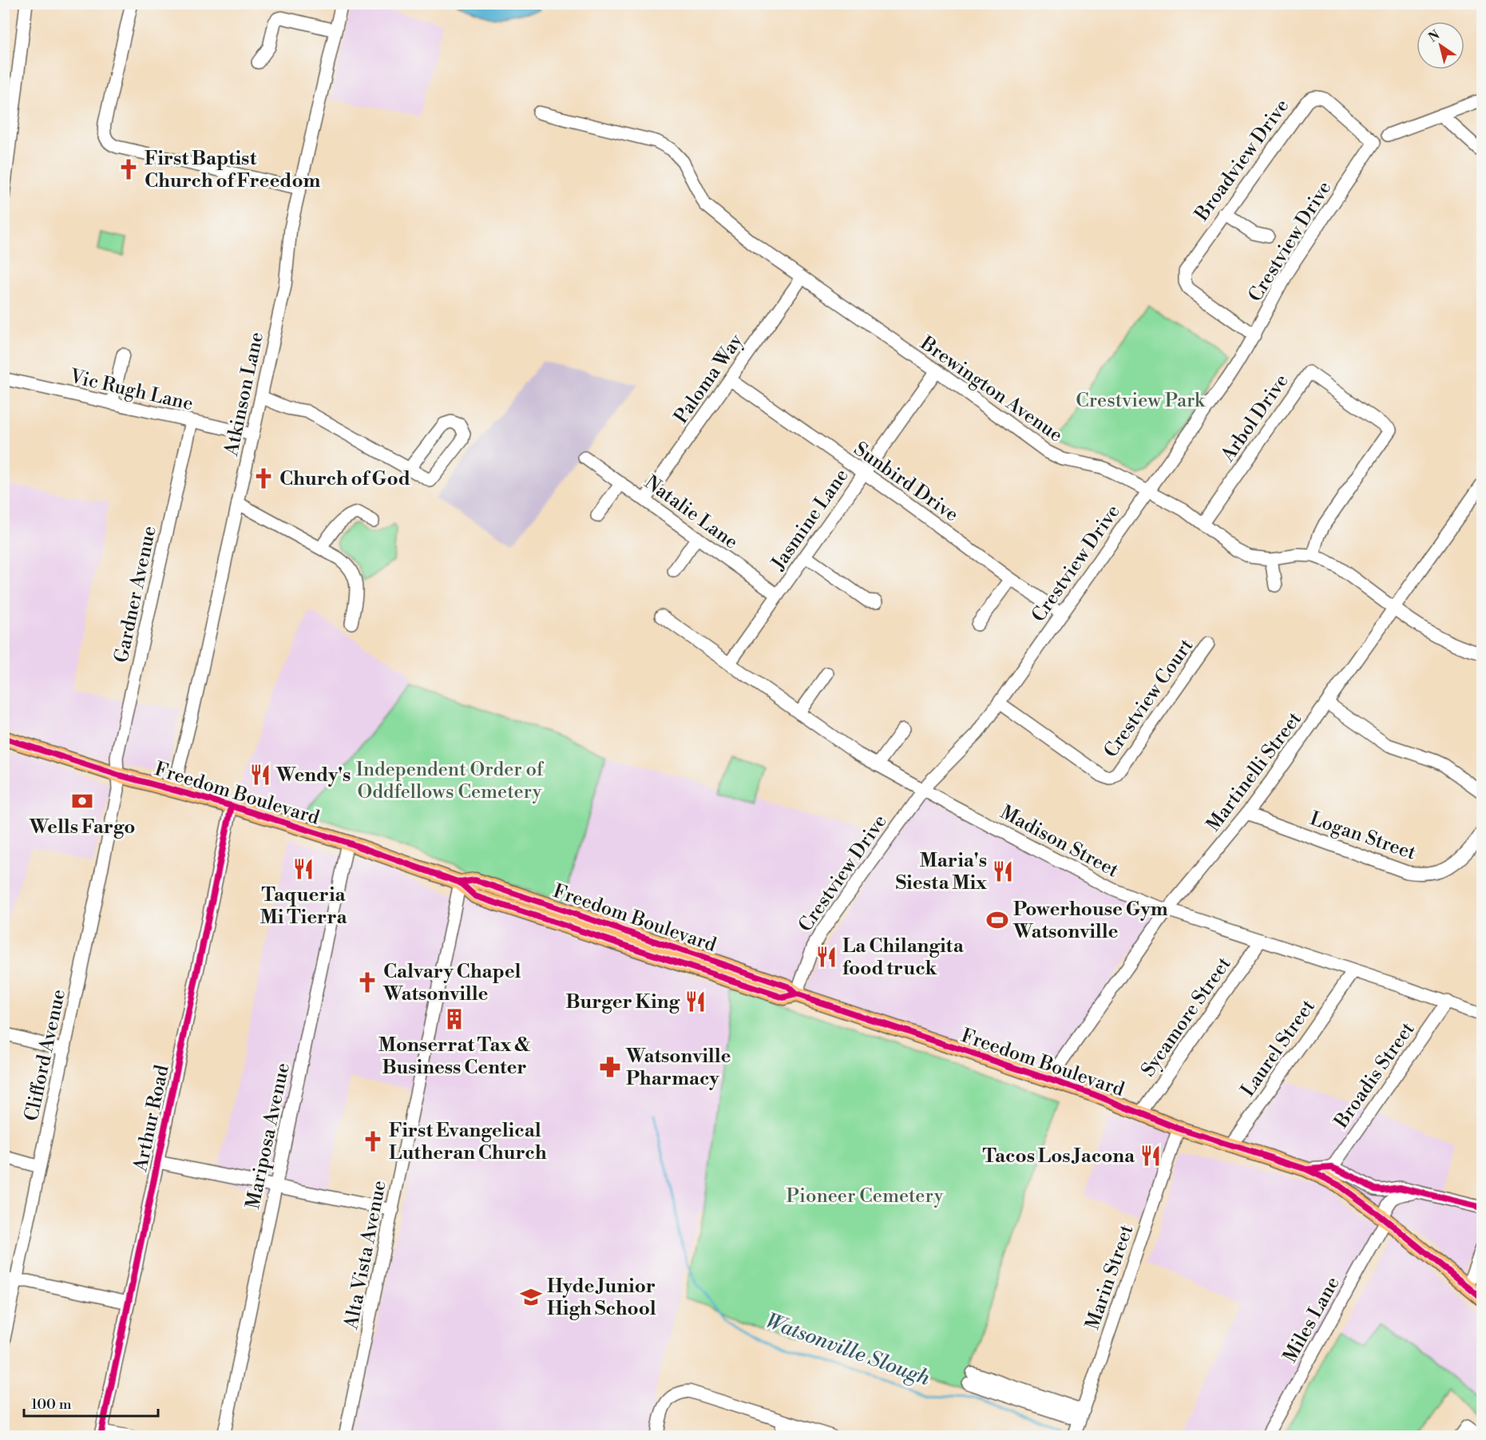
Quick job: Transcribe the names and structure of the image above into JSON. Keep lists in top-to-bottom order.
{
  "streets": {
    "main road": ["Freedom Boulevard"],
    "street": [
      "Broadview Drive",
      "Crestview Drive",
      "Paloma Way",
      "Brewington Avenue",
      "Vic Rugh Lane",
      "Atkinson Lane",
      "Arbol Drive",
      "Sunbird Drive",
      "Natalie Lane",
      "Jasmine Lane",
      "Gardner Avenue",
      "Crestview Court",
      "Martinelli Street",
      "Logan Street",
      "Madison Street",
      "Sycamore Street",
      "Laurel Street",
      "Clifford Avenue",
      "Broadis Street",
      "Arthur Road",
      "Mariposa Avenue",
      "Alta Vista Avenue",
      "Marin Street",
      "Miles Lane"
    ]
  },
  "crossings": [
    ["Broadview Drive", "Crestview Drive"],
    ["Crestview Drive", "Brewington Avenue"],
    ["Crestview Drive", "Sunbird Drive"],
    ["Crestview Drive", "Crestview Court"],
    ["Crestview Drive", "Freedom Boulevard"],
    ["Crestview Drive", "Madison Street"],
    ["Paloma Way", "Brewington Avenue"],
    ["Paloma Way", "Sunbird Drive"],
    ["Paloma Way", "Natalie Lane"],
    ["Brewington Avenue", "Arbol Drive"],
    ["Brewington Avenue", "Jasmine Lane"],
    ["Brewington Avenue", "Martinelli Street"],
    ["Vic Rugh Lane", "Atkinson Lane"],
    ["Vic Rugh Lane", "Gardner Avenue"],
    ["Atkinson Lane", "Freedom Boulevard"],
    ["Sunbird Drive", "Jasmine Lane"],
    ["Natalie Lane", "Jasmine Lane"],
    ["Jasmine Lane", "Madison Street"],
    ["Gardner Avenue", "Freedom Boulevard"],
    ["Gardner Avenue", "Clifford Avenue"],
    ["Martinelli Street", "Freedom Boulevard"],
    ["Martinelli Street", "Logan Street"],
    ["Martinelli Street", "Madison Street"],
    ["Freedom Boulevard", "Sycamore Street"],
    ["Freedom Boulevard", "Laurel Street"],
    ["Freedom Boulevard", "Clifford Avenue"],
    ["Freedom Boulevard", "Broadis Street"],
    ["Freedom Boulevard", "Arthur Road"],
    ["Freedom Boulevard", "Mariposa Avenue"],
    ["Freedom Boulevard", "Alta Vista Avenue"],
    ["Freedom Boulevard", "Marin Street"],
    ["Freedom Boulevard", "Miles Lane"],
    ["Madison Street", "Sycamore Street"],
    ["Madison Street", "Laurel Street"],
    ["Madison Street", "Broadis Street"]
  ],
  "water": ["Watsonville Slough"],
  "parks": ["Crestview Park", "Independent Order of Oddfellows Cemetery", "Pioneer Cemetery"],
  "places": {
    "church": [
      "First Baptist Church of Freedom",
      "Church of God",
      "Calvary Chapel Watsonville",
      "First Evangelical Lutheran Church"
    ],
    "restaurant": [
      "Wendy's",
      "Taqueria Mi Tierra",
      "Maria's Siesta Mix",
      "La Chilangita food truck",
      "Burger King",
      "Tacos Los Jacona"
    ],
    "bank": ["Wells Fargo"],
    "sports": ["Powerhouse Gym Watsonville"],
    "building": ["Monserrat Tax & Business Center"],
    "pharmacy": ["Watsonville Pharmacy"],
    "school or university": ["Hyde Junior High School"]
  },
  "scale_bar": "100 m",
  "north": "top left"
}
